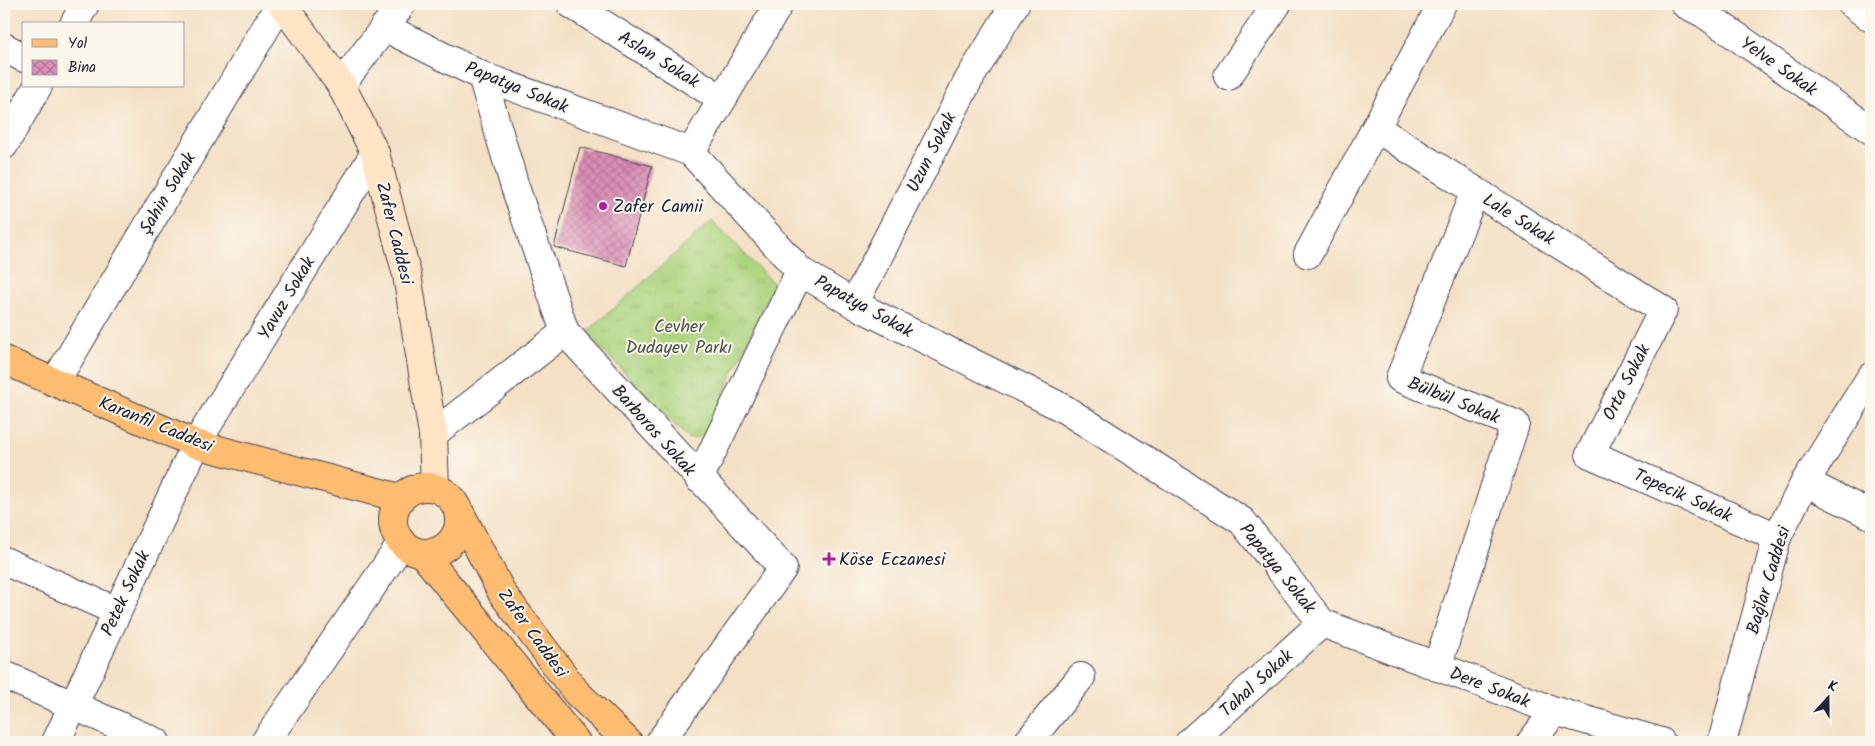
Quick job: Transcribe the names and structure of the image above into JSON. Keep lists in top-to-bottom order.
{
  "streets": {
    "main road": ["Zafer Caddesi", "Karanfil Caddesi"],
    "street": [
      "Aslan Sokak",
      "Yelve Sokak",
      "Papatya Sokak",
      "Uzun Sokak",
      "Şahin Sokak",
      "Lale Sokak",
      "Yavuz Sokak",
      "Orta Sokak",
      "Bülbül Sokak",
      "Barboros Sokak",
      "Tepecik Sokak",
      "Bağlar Caddesi",
      "Petek Sokak",
      "Tahal Sokak",
      "Dere Sokak"
    ]
  },
  "crossings": [
    ["Papatya Sokak", "Uzun Sokak"],
    ["Papatya Sokak", "Barboros Sokak"],
    ["Papatya Sokak", "Tahal Sokak"],
    ["Papatya Sokak", "Dere Sokak"],
    ["Şahin Sokak", "Zafer Caddesi"],
    ["Şahin Sokak", "Karanfil Caddesi"],
    ["Lale Sokak", "Orta Sokak"],
    ["Lale Sokak", "Bülbül Sokak"],
    ["Zafer Caddesi", "Yavuz Sokak"],
    ["Zafer Caddesi", "Karanfil Caddesi"],
    ["Yavuz Sokak", "Karanfil Caddesi"],
    ["Yavuz Sokak", "Petek Sokak"],
    ["Orta Sokak", "Tepecik Sokak"],
    ["Bülbül Sokak", "Dere Sokak"],
    ["Karanfil Caddesi", "Petek Sokak"],
    ["Tepecik Sokak", "Bağlar Caddesi"],
    ["Tahal Sokak", "Dere Sokak"]
  ],
  "parks": ["Cevher Dudayev Parkı"],
  "places": {
    "other": ["Zafer Camii"],
    "health": ["Köse Eczanesi"]
  },
  "legend": ["Yol", "Bina"],
  "north": "top"
}
